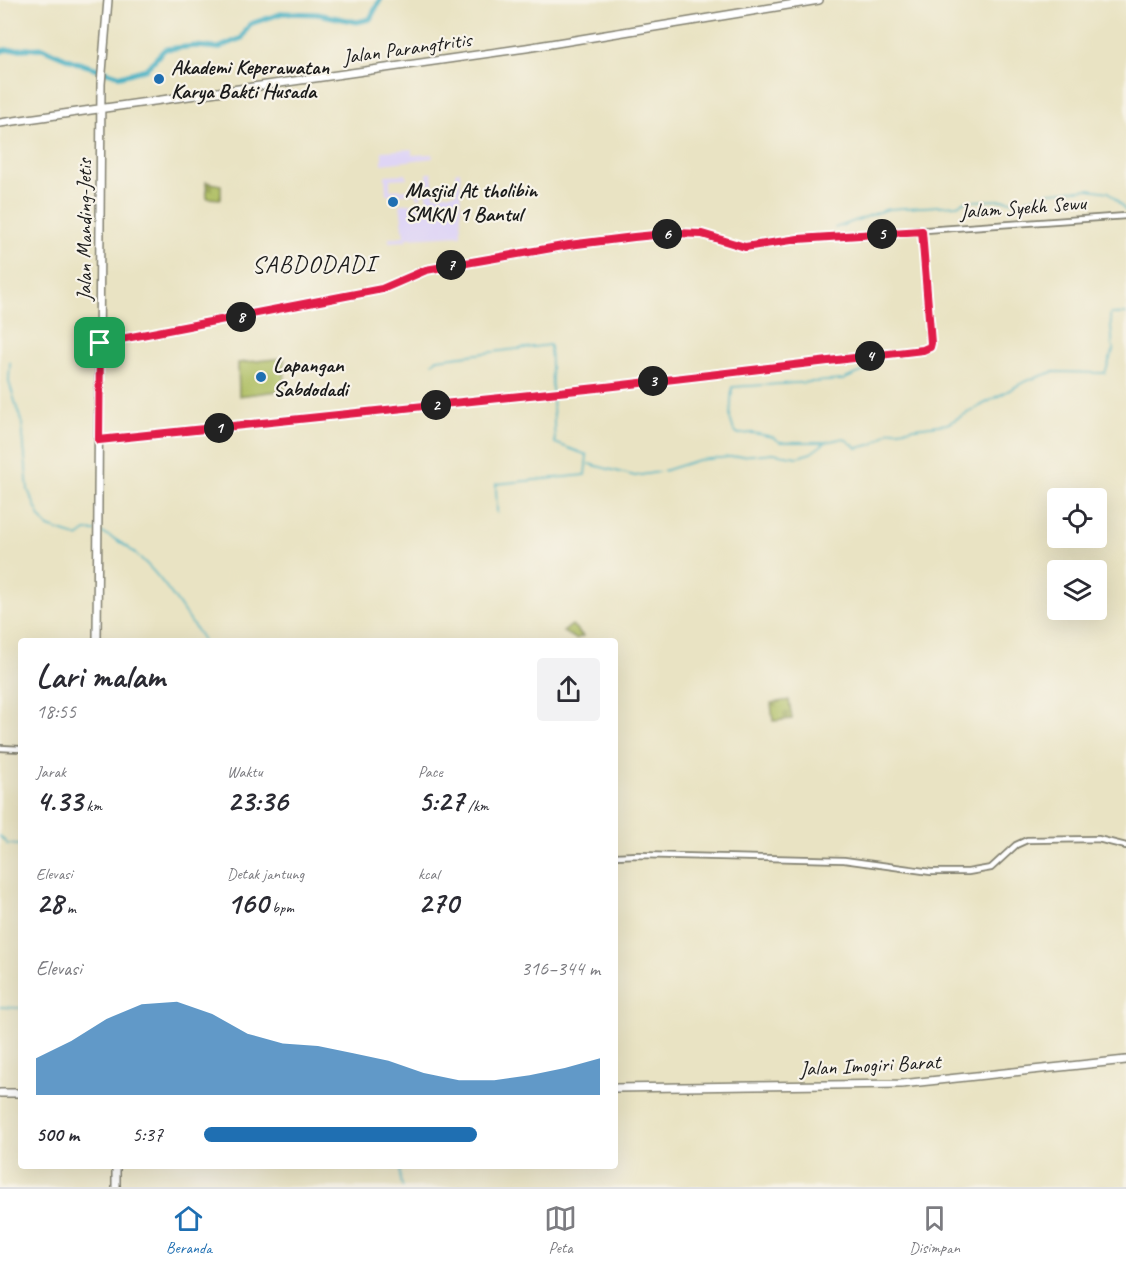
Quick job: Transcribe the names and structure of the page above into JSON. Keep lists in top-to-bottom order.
{
  "streets": {
    "main road": ["Jalan Parangtritis", "Jalan Manding-Jetis", "Jalan Imogiri Barat"],
    "street": ["Jalam Syekh Sewu"]
  },
  "crossings": [
    ["Jalan Parangtritis", "Jalan Manding-Jetis"],
    ["Jalam Syekh Sewu", "Jalan Manding-Jetis"]
  ],
  "districts": ["SABDODADI"],
  "places": ["Akademi Keperawatan Karya Bakti Husada", "Masjid At tholibin SMKN 1 Bantul", "Lapangan Sabdodadi"],
  "page": {
    "pins": [
      "5",
      "6",
      "7",
      "8",
      "4",
      "3",
      "2",
      "1"
    ],
    "heading": ["Lari malam", "18:55"],
    "stats": [
      ["Jarak", "4.33 km"],
      ["Waktu", "23:36"],
      ["Pace", "5:27 /km"],
      ["Elevasi", "28 m"],
      ["Detak jantung", "160 bpm"],
      ["kcal", "270"]
    ],
    "chart": ["Elevasi", "316–344 m"],
    "list": [
      {
        "name": "500 m",
        "note": "5:37"
      }
    ],
    "tabs": ["Beranda", "Peta", "Disimpan"]
  }
}
